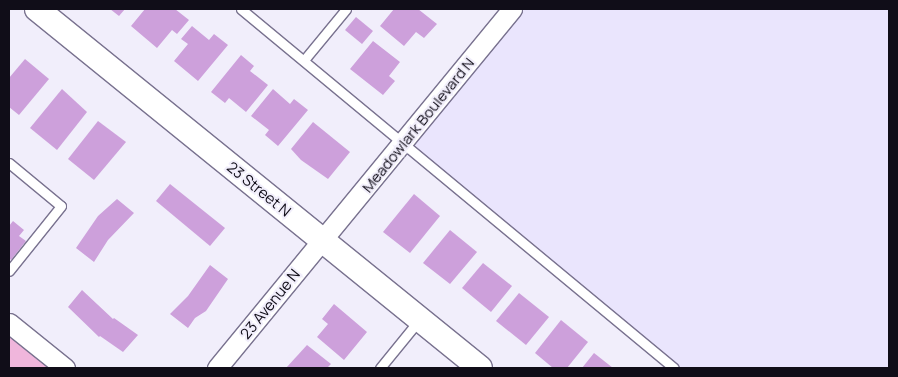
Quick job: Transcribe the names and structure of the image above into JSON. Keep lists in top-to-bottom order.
{
  "streets": {
    "street": ["Meadowlark Boulevard N", "23 Street N", "23 Avenue N"]
  },
  "crossings": [
    ["Meadowlark Boulevard N", "23 Street N"],
    ["Meadowlark Boulevard N", "23 Avenue N"],
    ["23 Street N", "23 Avenue N"]
  ]
}
